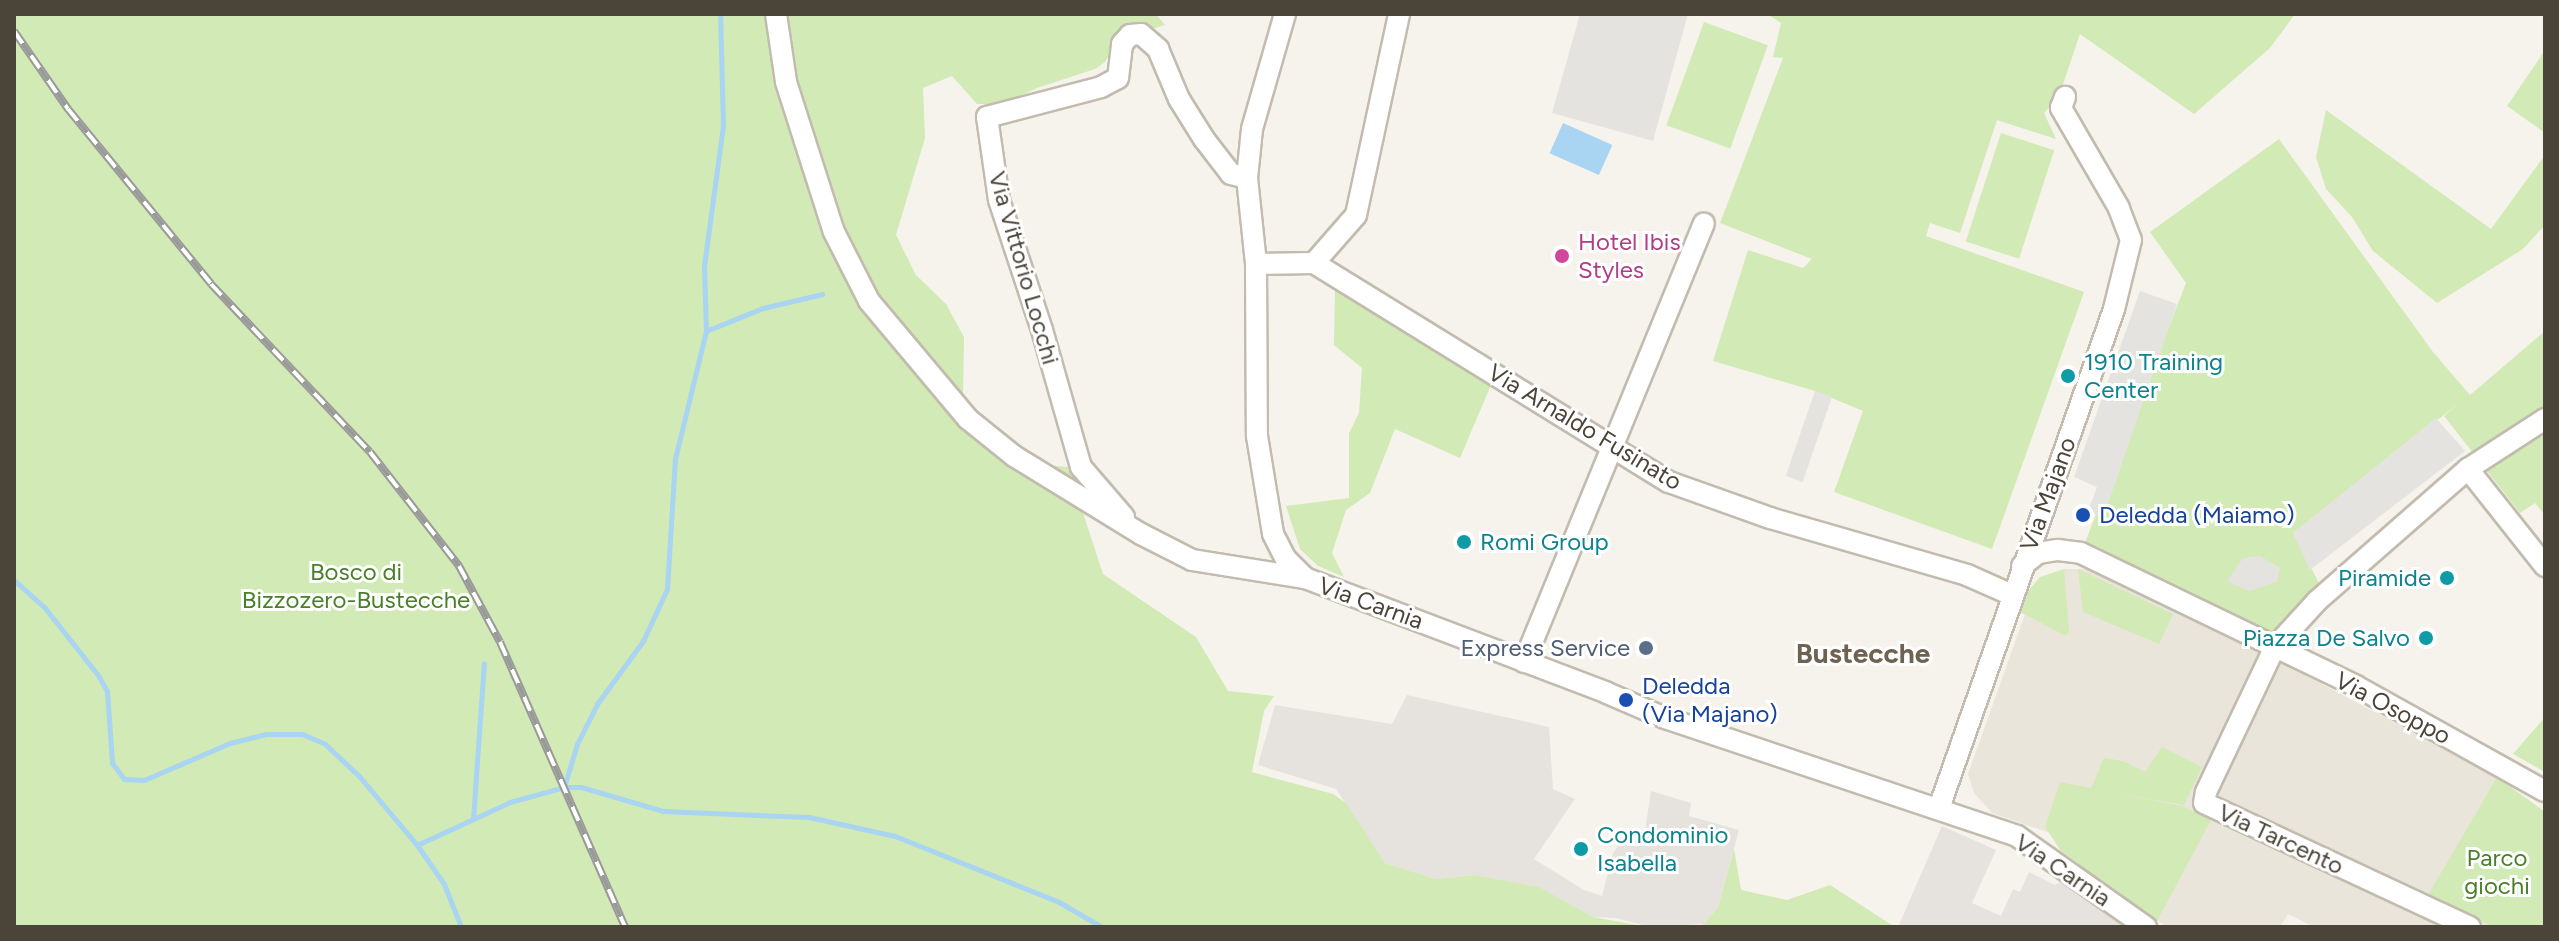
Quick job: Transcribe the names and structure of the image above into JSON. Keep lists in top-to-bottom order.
{
  "streets": {
    "street": [
      "Via Vittorio Locchi",
      "Via Arnaldo Fusinato",
      "Via Majano",
      "Via Carnia",
      "Via Osoppo",
      "Via Tarcento"
    ]
  },
  "crossings": [
    ["Via Vittorio Locchi", "Via Carnia"],
    ["Via Arnaldo Fusinato", "Via Majano"],
    ["Via Majano", "Via Carnia"],
    ["Via Majano", "Via Osoppo"],
    ["Via Osoppo", "Via Tarcento"]
  ],
  "districts": ["Bustecche"],
  "parks": ["Bosco di Bizzozero-Bustecche", "Parco giochi"],
  "places": [
    "Hotel Ibis Styles",
    "1910 Training Center",
    "Deledda (Maiamo)",
    "Romi Group",
    "Piramide",
    "Piazza De Salvo",
    "Express Service",
    "Deledda (Via Majano)",
    "Condominio Isabella"
  ]
}
